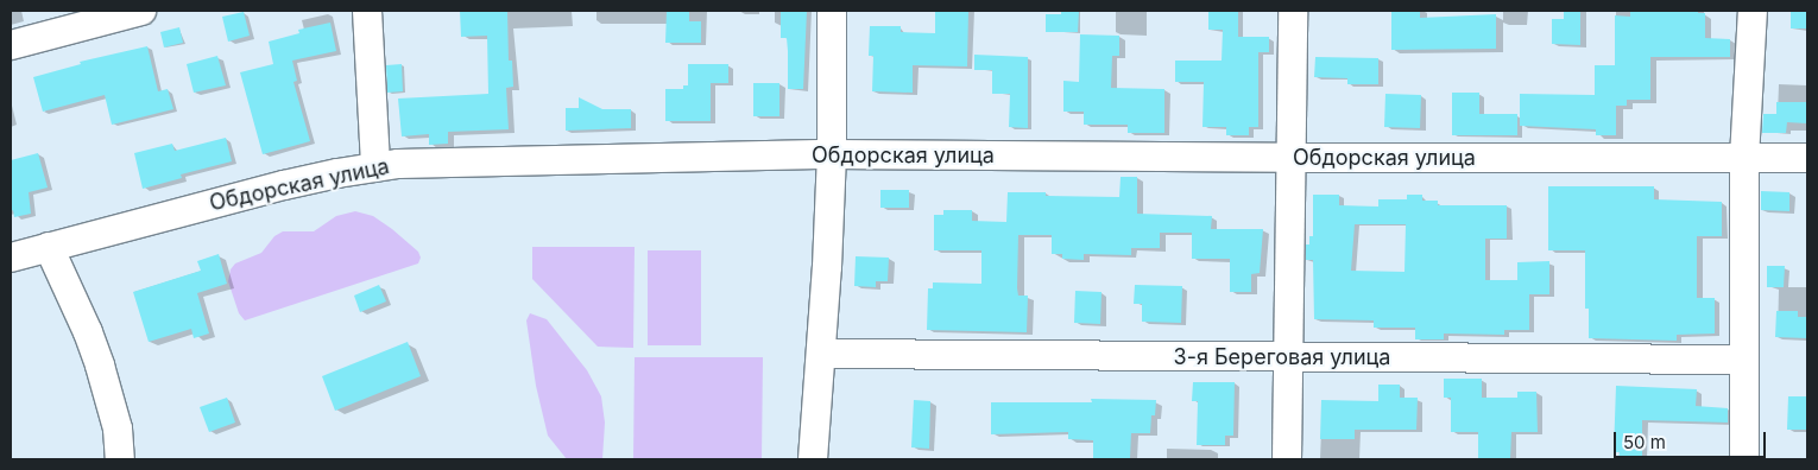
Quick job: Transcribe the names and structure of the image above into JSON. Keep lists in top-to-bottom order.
{
  "streets": {
    "street": ["Обдорская улица", "3-я Береговая улица"]
  },
  "scale_bar": "50 m"
}
